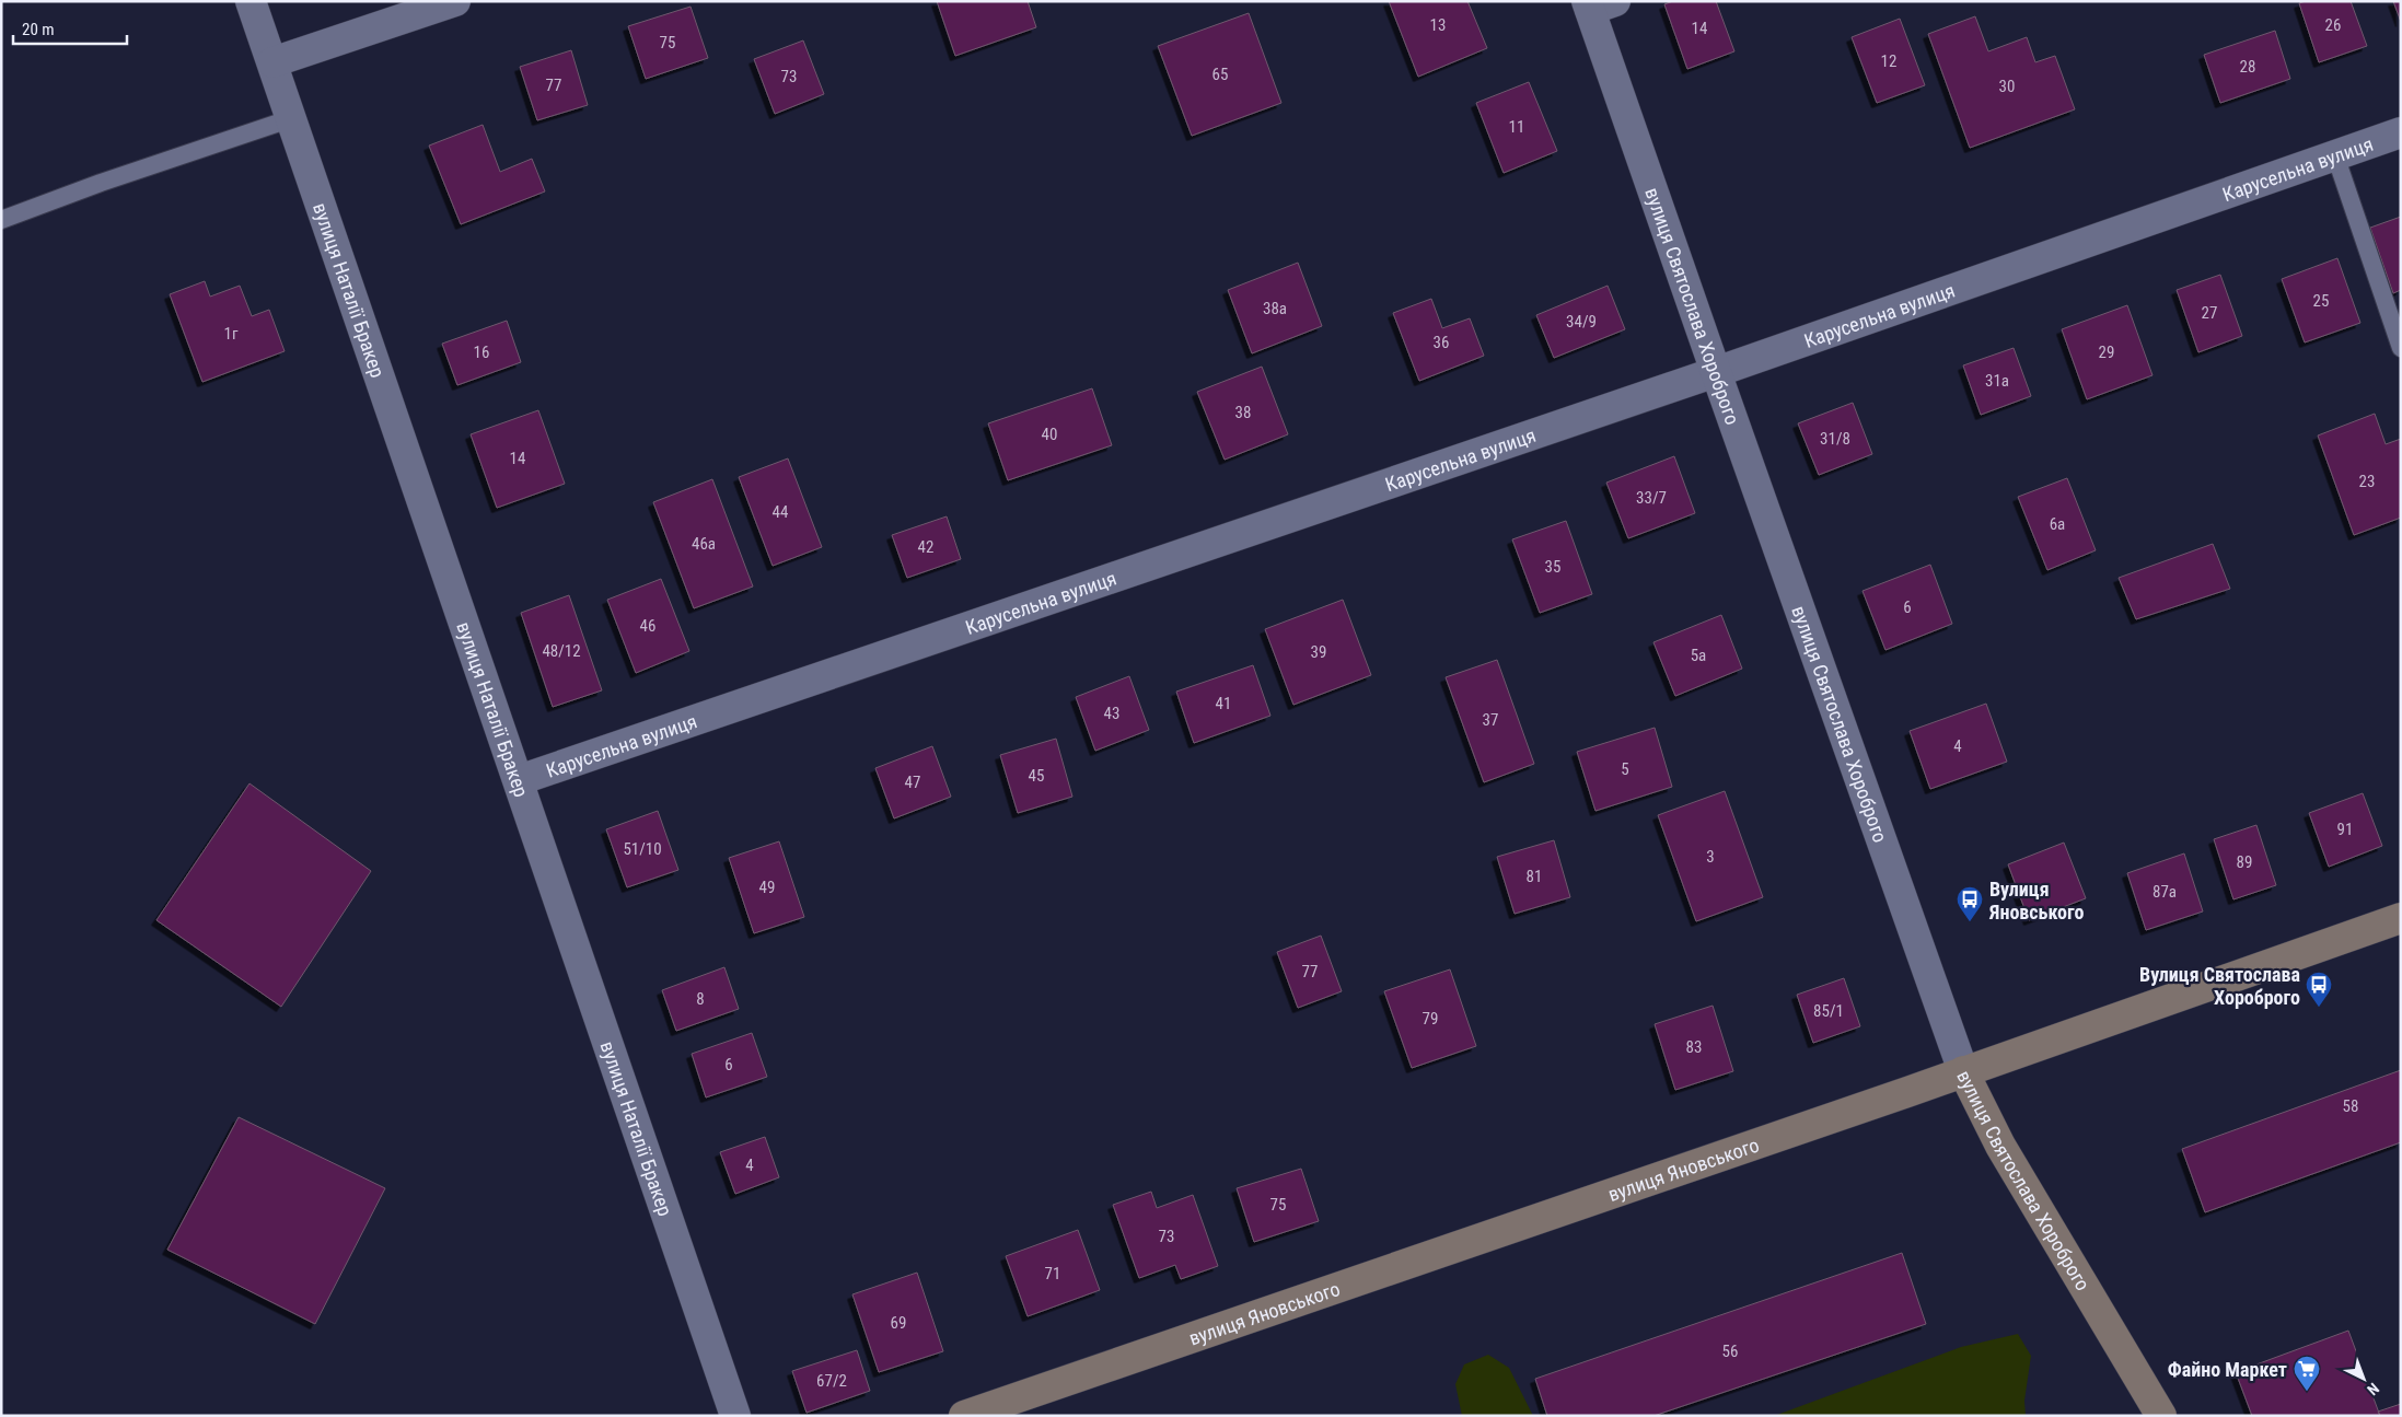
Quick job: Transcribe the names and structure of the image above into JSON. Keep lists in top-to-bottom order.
{
  "streets": {
    "main road": ["вулиця Святослава Хороброго", "вулиця Яновського"],
    "street": ["Карусельна вулиця", "вулиця Наталії Бракер"]
  },
  "crossings": [
    ["Карусельна вулиця", "вулиця Наталії Бракер"],
    ["Карусельна вулиця", "вулиця Святослава Хороброго"],
    ["вулиця Святослава Хороброго", "вулиця Яновського"]
  ],
  "places": {
    "bus stop": ["Вулиця Яновського", "Вулиця Святослава Хороброго"],
    "supermarket": ["Файно Маркет"]
  },
  "house_numbers": [
    "13",
    "26",
    "14",
    "75",
    "12",
    "28",
    "65",
    "73",
    "77",
    "30",
    "11",
    "25",
    "38а",
    "27",
    "34/9",
    "1г",
    "36",
    "16",
    "29",
    "31а",
    "38",
    "40",
    "31/8",
    "14",
    "23",
    "33/7",
    "44",
    "6а",
    "46а",
    "42",
    "35",
    "6",
    "46",
    "48/12",
    "39",
    "5а",
    "41",
    "43",
    "37",
    "4",
    "5",
    "45",
    "47",
    "91",
    "51/10",
    "3",
    "89",
    "81",
    "49",
    "87а",
    "77",
    "8",
    "85/1",
    "79",
    "83",
    "6",
    "58",
    "4",
    "75",
    "73",
    "71",
    "69",
    "56",
    "67/2"
  ],
  "scale_bar": "20 m",
  "north": "bottom right"
}
